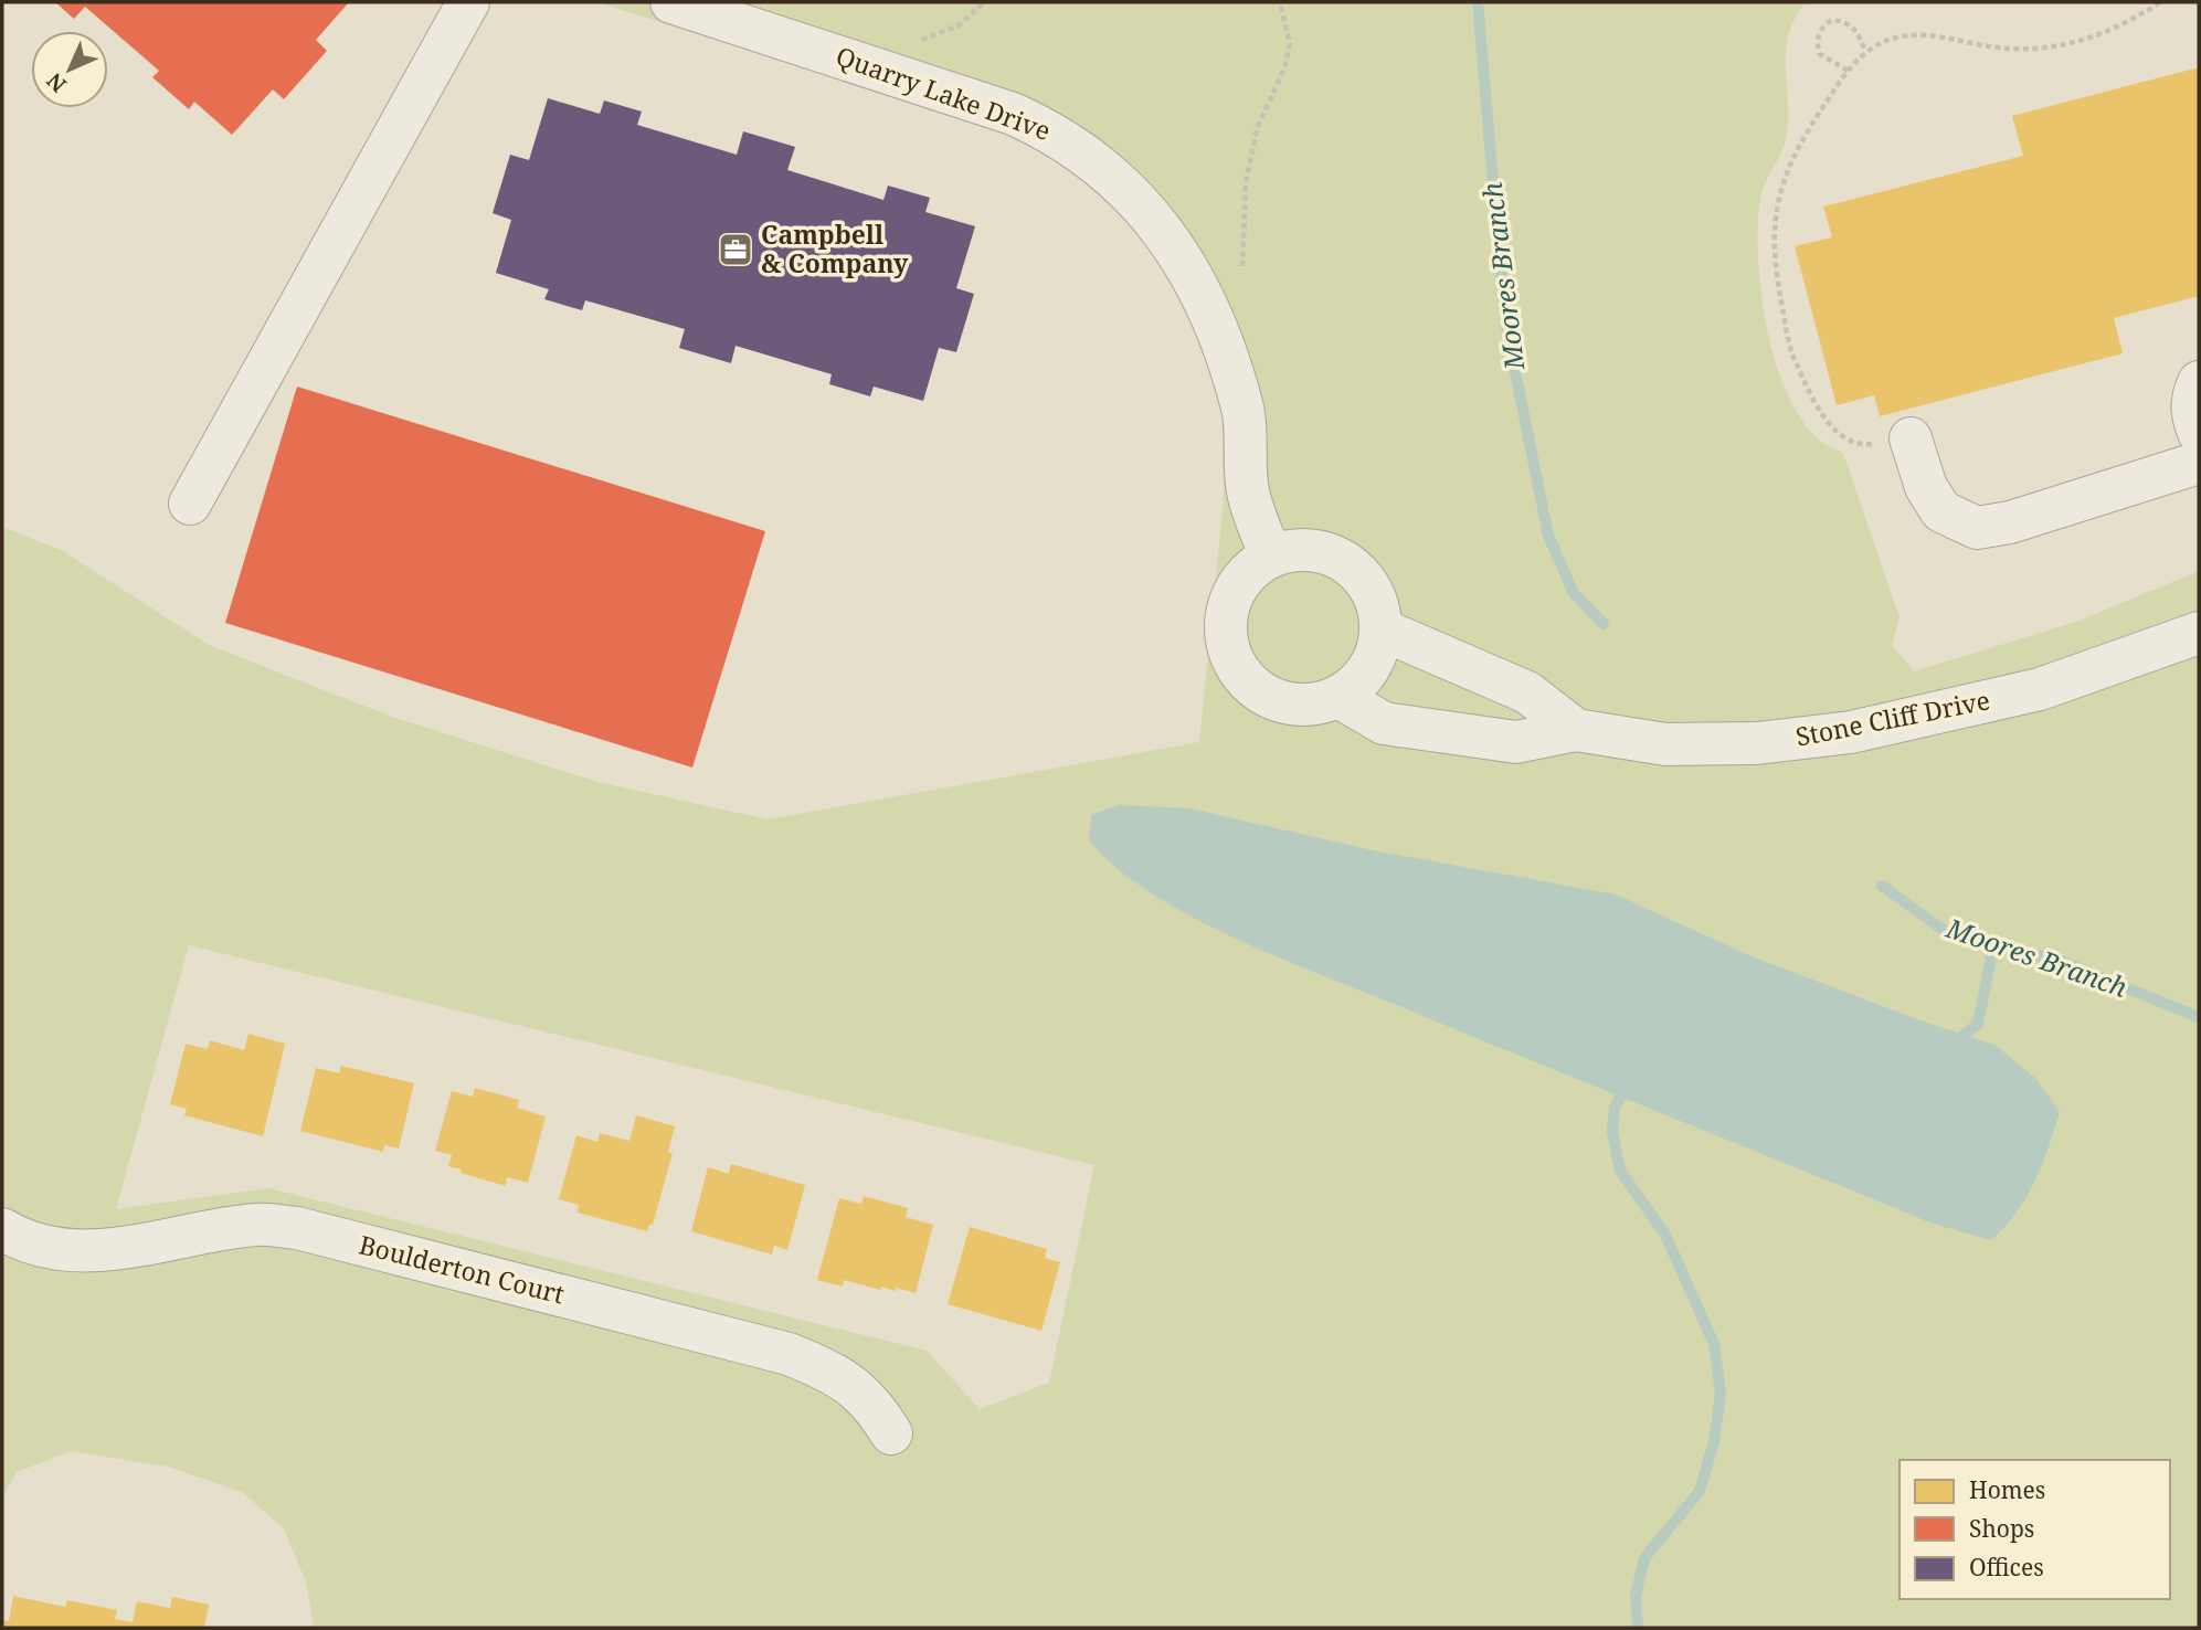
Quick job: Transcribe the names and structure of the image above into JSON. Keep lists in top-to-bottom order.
{
  "streets": {
    "street": ["Quarry Lake Drive", "Stone Cliff Drive", "Boulderton Court"]
  },
  "crossings": [
    ["Quarry Lake Drive", "Stone Cliff Drive"]
  ],
  "water": ["Moores Branch"],
  "places": {
    "office": ["Campbell & Company"]
  },
  "legend": ["Homes", "Shops", "Offices"],
  "north": "bottom left"
}
